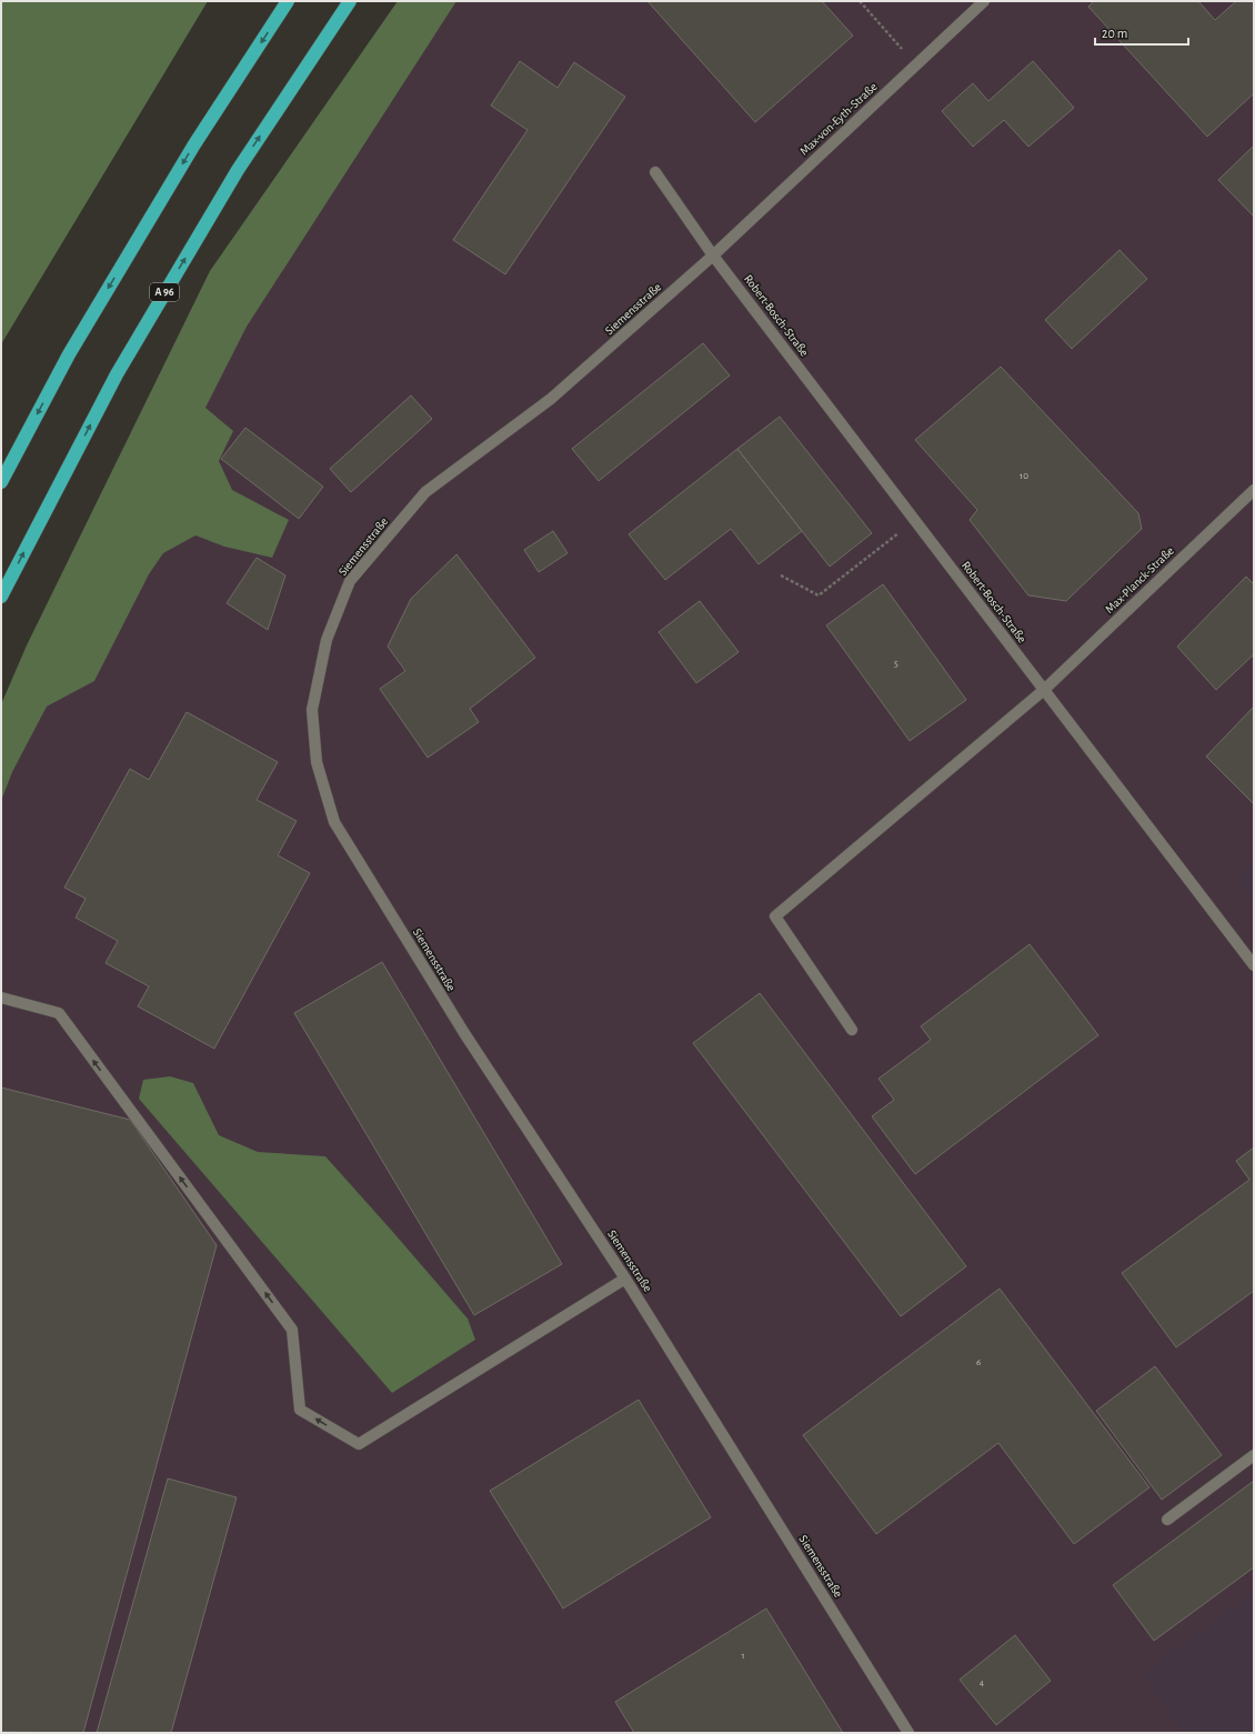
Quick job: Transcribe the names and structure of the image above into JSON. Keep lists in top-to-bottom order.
{
  "streets": {
    "highway": ["A 96"],
    "street": [
      "Max-von-Eyth-Straße",
      "Siemensstraße",
      "Robert-Bosch-Straße",
      "Max-Planck-Straße"
    ]
  },
  "crossings": [
    ["Max-von-Eyth-Straße", "Siemensstraße"],
    ["Max-von-Eyth-Straße", "Robert-Bosch-Straße"],
    ["Siemensstraße", "Robert-Bosch-Straße"],
    ["Robert-Bosch-Straße", "Max-Planck-Straße"]
  ],
  "house_numbers": [
    "10",
    "5",
    "6",
    "1",
    "4"
  ],
  "scale_bar": "20 m"
}
